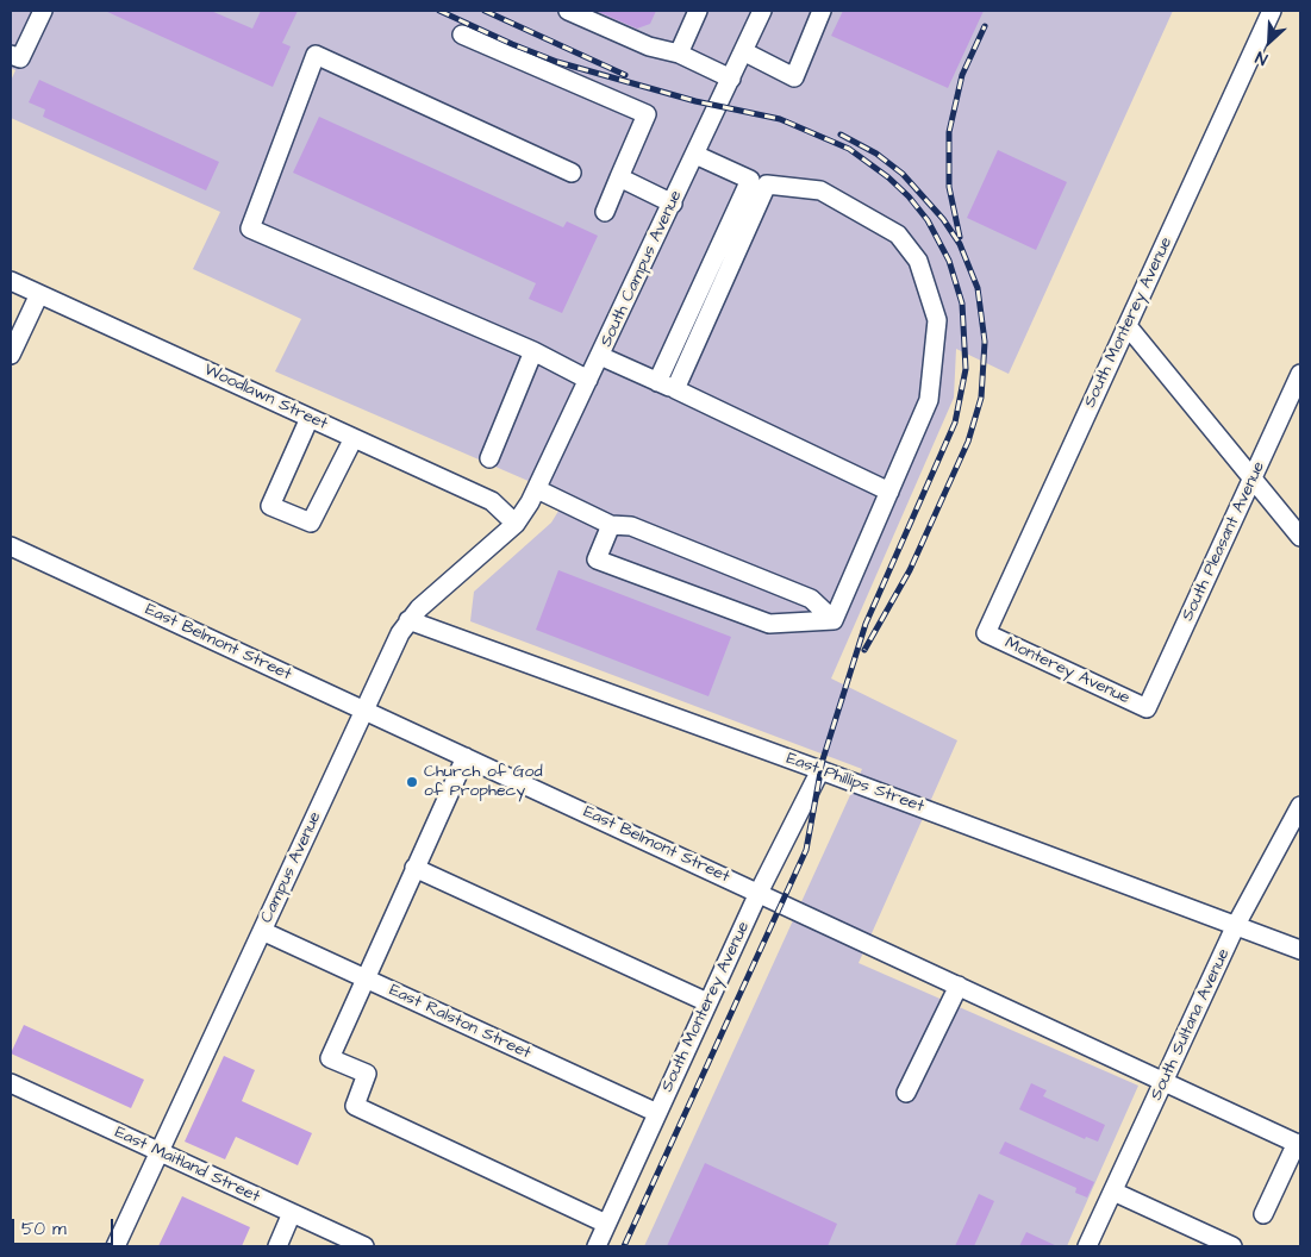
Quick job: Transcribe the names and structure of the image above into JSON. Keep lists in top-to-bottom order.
{
  "streets": {
    "street": [
      "South Campus Avenue",
      "South Monterey Avenue",
      "Woodlawn Street",
      "South Pleasant Avenue",
      "East Belmont Street",
      "Monterey Avenue",
      "East Phillips Street",
      "Campus Avenue",
      "East Ralston Street",
      "South Sultana Avenue",
      "East Maitland Street"
    ]
  },
  "crossings": [
    ["South Campus Avenue", "Woodlawn Street"],
    ["South Campus Avenue", "Campus Avenue"],
    ["South Monterey Avenue", "East Belmont Street"],
    ["South Monterey Avenue", "Monterey Avenue"],
    ["South Monterey Avenue", "East Phillips Street"],
    ["South Monterey Avenue", "East Ralston Street"],
    ["Woodlawn Street", "Campus Avenue"],
    ["South Pleasant Avenue", "Monterey Avenue"],
    ["East Belmont Street", "Campus Avenue"],
    ["East Belmont Street", "South Sultana Avenue"],
    ["East Phillips Street", "Campus Avenue"],
    ["East Phillips Street", "South Sultana Avenue"],
    ["Campus Avenue", "East Ralston Street"],
    ["Campus Avenue", "East Maitland Street"]
  ],
  "places": ["Church of God of Prophecy"],
  "scale_bar": "50 m",
  "north": "bottom left"
}
